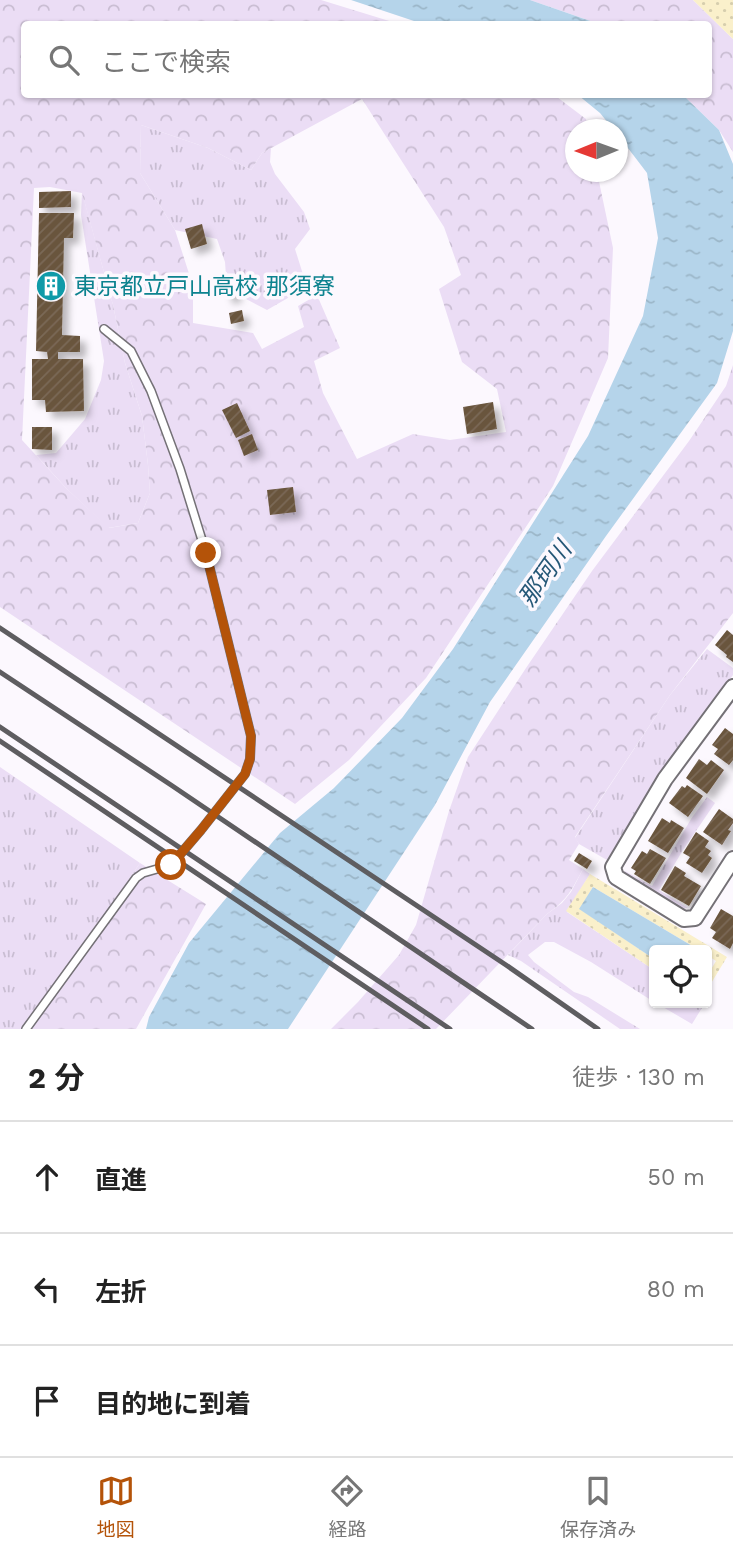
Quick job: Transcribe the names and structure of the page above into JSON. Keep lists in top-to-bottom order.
{
  "water": ["那珂川"],
  "places": {
    "building": ["東京都立戸山高校 那須寮"]
  },
  "north": "left",
  "page": {
    "search": "ここで検索",
    "heading": ["2 分", "徒歩 · 130 m"],
    "list": [
      ["直進", "50 m"],
      ["左折", "80 m"],
      "目的地に到着"
    ],
    "nav": ["地図", "経路", "保存済み"]
  }
}
